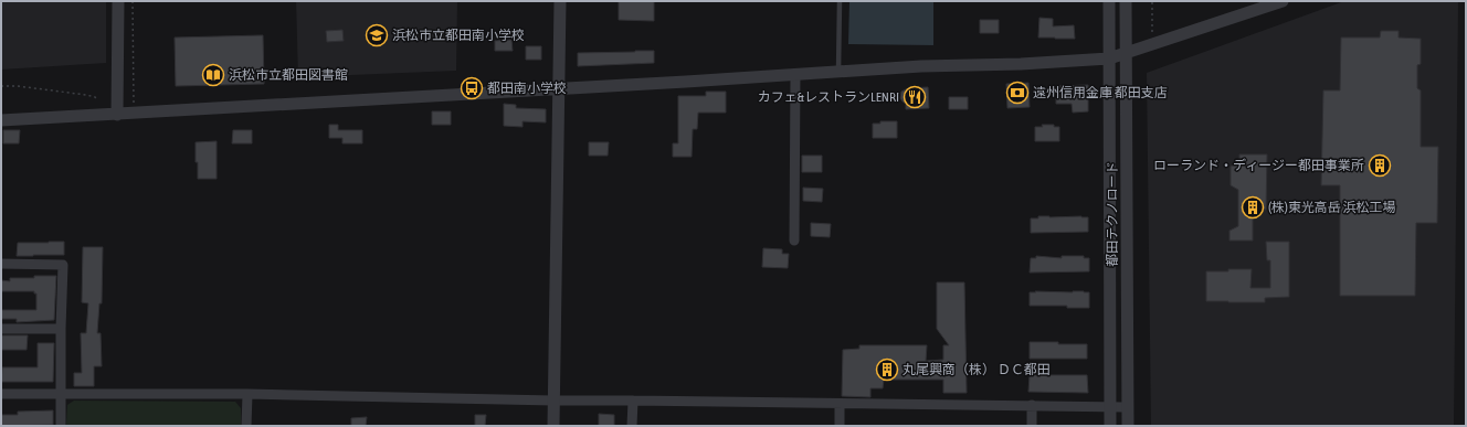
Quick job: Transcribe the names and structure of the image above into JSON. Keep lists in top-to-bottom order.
{
  "streets": {
    "street": ["都田テクノロード"]
  },
  "places": {
    "school or university": ["浜松市立都田南小学校"],
    "library": ["浜松市立都田図書館"],
    "bus stop": ["都田南小学校"],
    "bank": ["遠州信用金庫 都田支店"],
    "restaurant": ["カフェ&レストランLENRI"],
    "building": ["ローランド・ディージー都田事業所", "(株)東光高岳 浜松工場", "丸尾興商（株） ＤＣ都田"]
  }
}
